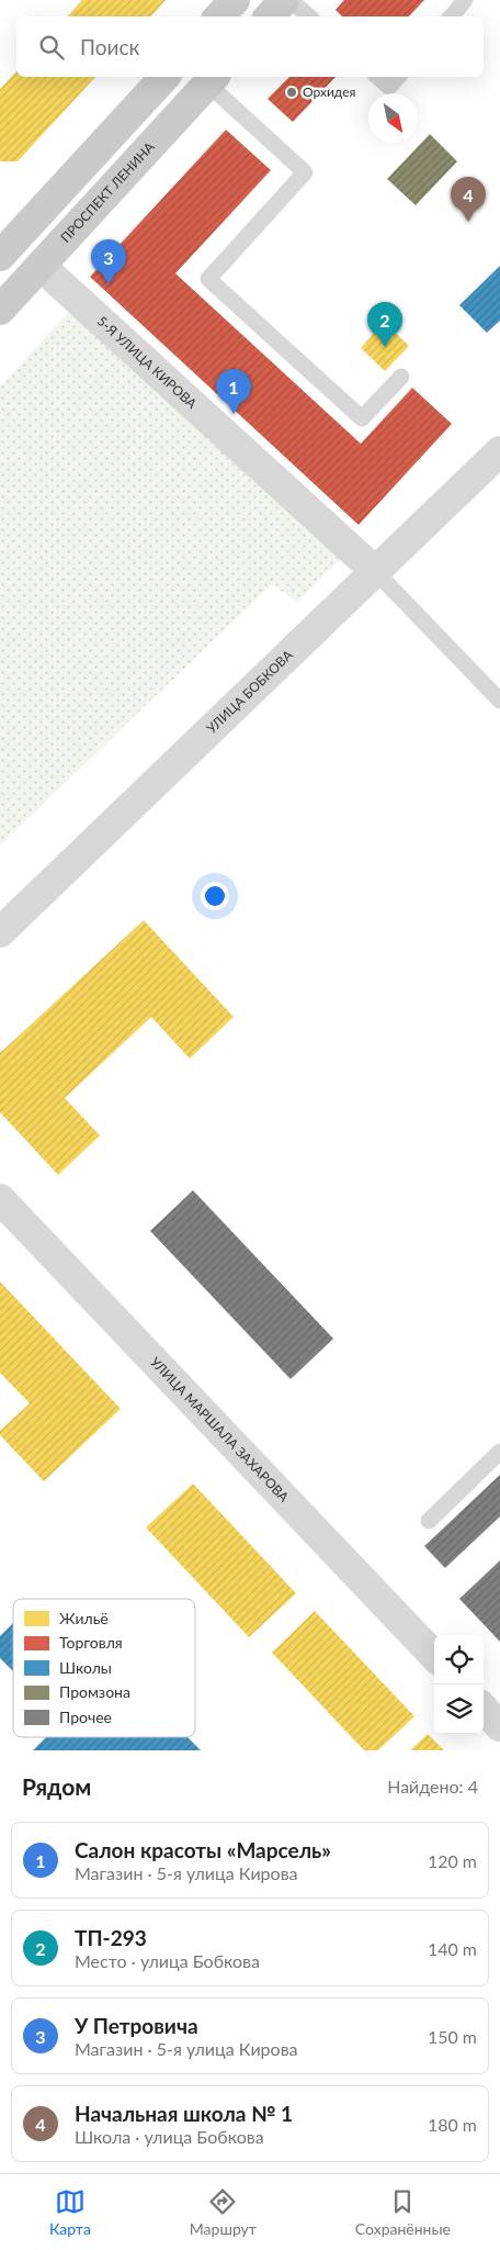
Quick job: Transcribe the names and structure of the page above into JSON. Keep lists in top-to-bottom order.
{
  "streets": {
    "main road": ["ПРОСПЕКТ ЛЕНИНА"],
    "street": ["5-Я УЛИЦА КИРОВА", "УЛИЦА БОБКОВА", "УЛИЦА МАРШАЛА ЗАХАРОВА"]
  },
  "crossings": [
    ["ПРОСПЕКТ ЛЕНИНА", "5-Я УЛИЦА КИРОВА"],
    ["5-Я УЛИЦА КИРОВА", "УЛИЦА БОБКОВА"]
  ],
  "places": ["Орхидея"],
  "legend": [
    "Жильё",
    "Торговля",
    "Школы",
    "Промзона",
    "Прочее"
  ],
  "north": "bottom right",
  "page": {
    "search": "Поиск",
    "pins": [
      "4",
      "3",
      "2",
      "1"
    ],
    "heading": ["Рядом", "Найдено: 4"],
    "list": [
      {
        "mark": "1",
        "name": "Салон красоты «Марсель»",
        "note": "Магазин · 5-я улица Кирова",
        "value": "120 m"
      },
      {
        "mark": "2",
        "name": "ТП-293",
        "note": "Место · улица Бобкова",
        "value": "140 m"
      },
      {
        "mark": "3",
        "name": "У Петровича",
        "note": "Магазин · 5-я улица Кирова",
        "value": "150 m"
      },
      {
        "mark": "4",
        "name": "Начальная школа № 1",
        "note": "Школа · улица Бобкова",
        "value": "180 m"
      }
    ],
    "nav": ["Карта", "Маршрут", "Сохранённые"]
  }
}
